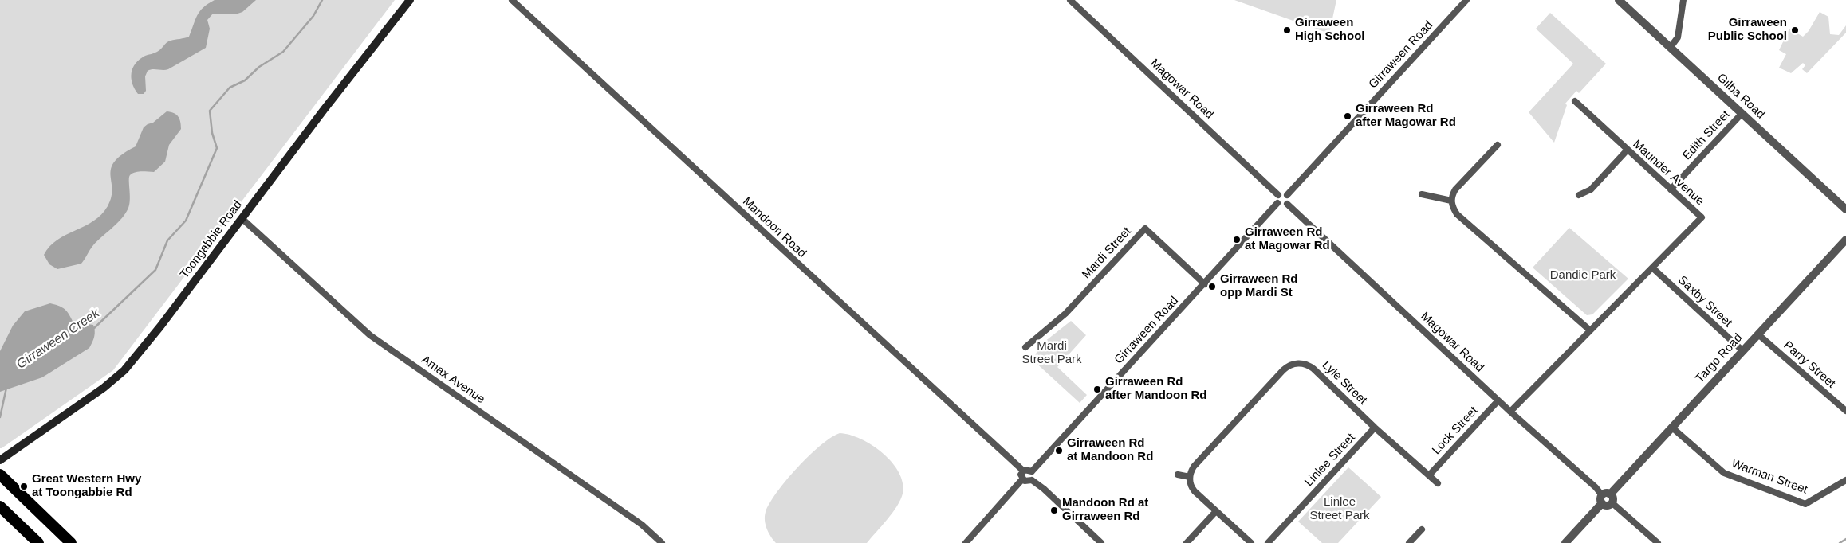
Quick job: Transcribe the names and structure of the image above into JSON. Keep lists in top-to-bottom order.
{
  "streets": {
    "main road": ["Toongabbie Road"],
    "street": [
      "Girraween Road",
      "Magowar Road",
      "Gilba Road",
      "Edith Street",
      "Maunder Avenue",
      "Mandoon Road",
      "Mardi Street",
      "Saxby Street",
      "Targo Road",
      "Parry Street",
      "Amax Avenue",
      "Lyle Street",
      "Lock Street",
      "Linlee Street",
      "Warman Street"
    ]
  },
  "crossings": [
    ["Girraween Road", "Magowar Road"],
    ["Girraween Road", "Mandoon Road"],
    ["Girraween Road", "Mardi Street"],
    ["Magowar Road", "Maunder Avenue"],
    ["Magowar Road", "Targo Road"],
    ["Magowar Road", "Lock Street"],
    ["Gilba Road", "Edith Street"],
    ["Edith Street", "Maunder Avenue"],
    ["Maunder Avenue", "Saxby Street"],
    ["Toongabbie Road", "Amax Avenue"],
    ["Saxby Street", "Targo Road"],
    ["Targo Road", "Parry Street"],
    ["Targo Road", "Warman Street"],
    ["Lyle Street", "Lock Street"],
    ["Lyle Street", "Linlee Street"]
  ],
  "water": ["Girraween Creek"],
  "parks": ["Dandie Park", "Mardi Street Park", "Linlee Street Park"],
  "places": [
    "Girraween High School",
    "Girraween Public School",
    "Girraween Rd after Magowar Rd",
    "Girraween Rd at Magowar Rd",
    "Girraween Rd opp Mardi St",
    "Girraween Rd after Mandoon Rd",
    "Girraween Rd at Mandoon Rd",
    "Great Western Hwy at Toongabbie Rd",
    "Mandoon Rd at Girraween Rd"
  ]
}
